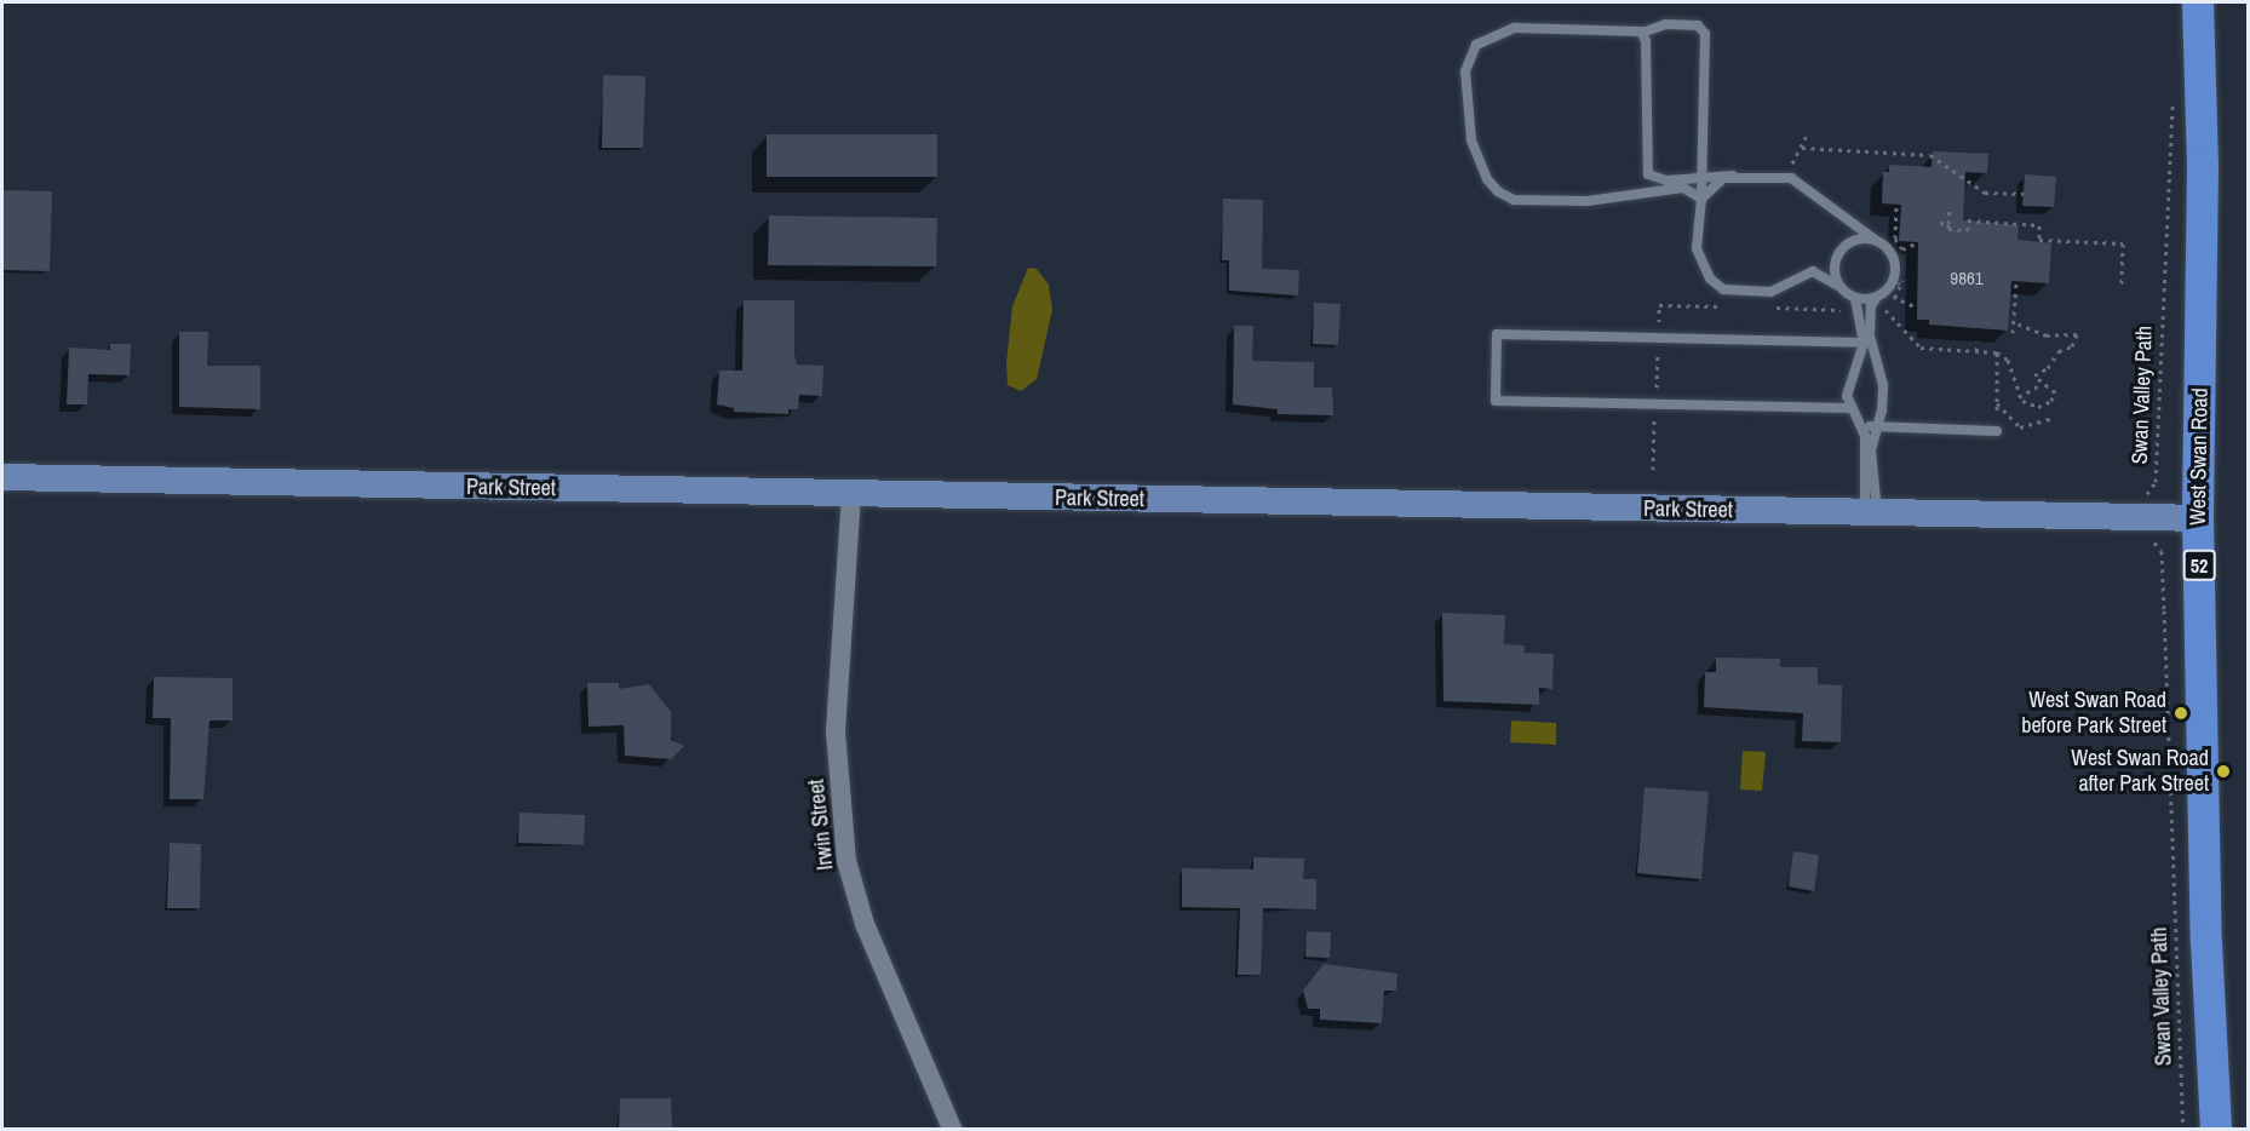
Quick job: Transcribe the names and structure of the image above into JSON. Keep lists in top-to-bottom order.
{
  "streets": {
    "main road": ["West Swan Road", "52"],
    "street": ["Park Street", "Irwin Street"],
    "path": ["Swan Valley Path"]
  },
  "crossings": [
    ["Swan Valley Path", "Park Street"],
    ["West Swan Road", "Park Street"],
    ["Park Street", "Irwin Street"]
  ],
  "places": ["West Swan Road before Park Street", "West Swan Road after Park Street"],
  "house_numbers": ["9861"]
}
